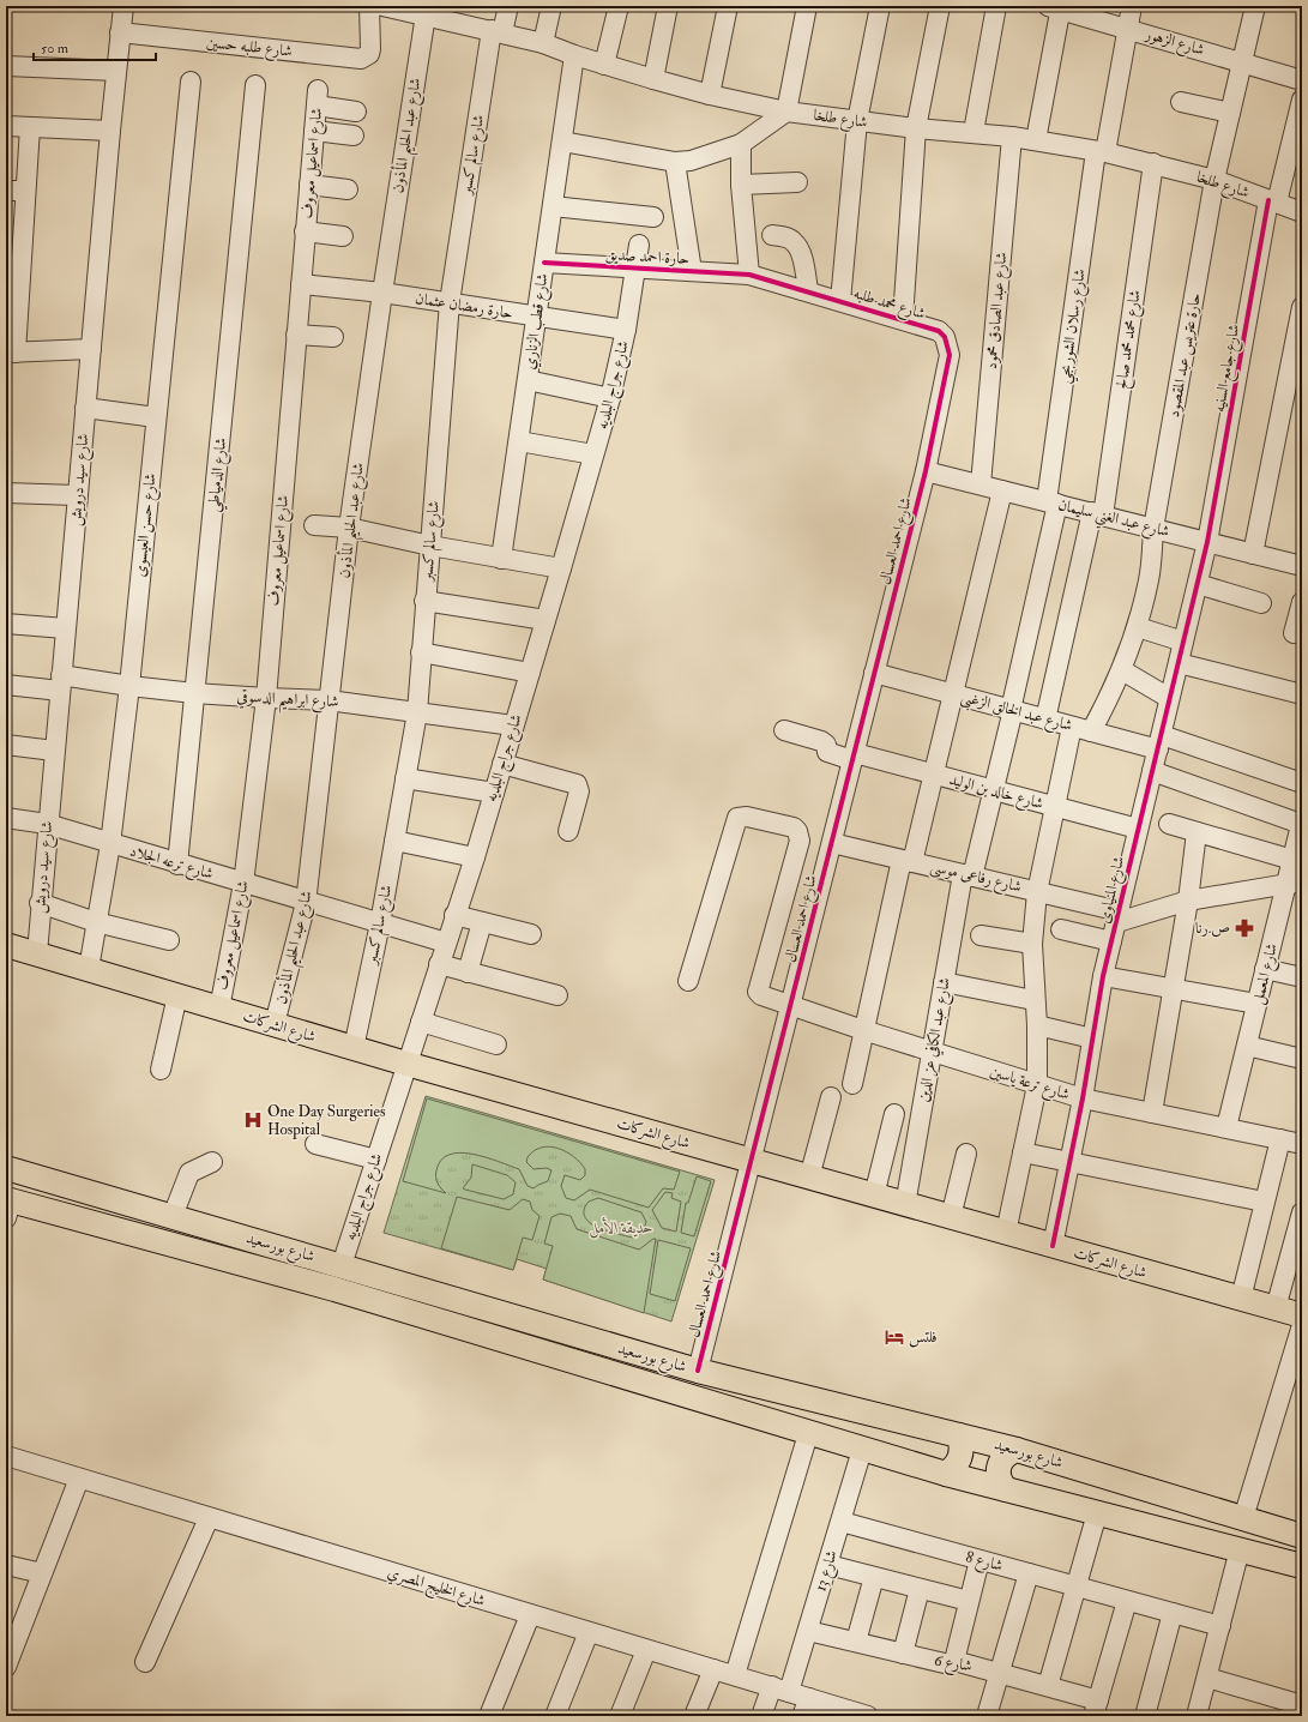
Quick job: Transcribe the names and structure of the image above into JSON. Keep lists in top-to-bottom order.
{
  "streets": {
    "main road": ["شارع الشركات", "شارع بورسعيد"],
    "street": [
      "شارع الزهور",
      "شارع طلبه حسين",
      "شارع طلخا",
      "شارع عبد الحليم المأذون",
      "شارع سالم كسبر",
      "شارع اسماعيل معروف",
      "حارة احمد صديق",
      "شارع محمد طلبه",
      "حارة رمضان عثمان",
      "شارع عبد الصادق محمود",
      "شارع قطب الزناري",
      "شارع رسلان الشوربجي",
      "شارع محمد محمد صالح",
      "حارة عتريس عبد المقصود",
      "شارع جامع السنيه",
      "شارع جراج البلديه",
      "شارع الدمياطي",
      "شارع سيد درويش",
      "شارع عبد الغني سليمان",
      "شارع حسن العيسوى",
      "شارع احمد العسال",
      "شارع ابراهيم الدسوقي",
      "شارع عبد الخالق الزغبى",
      "شارع خالد بن الوليد",
      "شارع ترعه الجلاد",
      "شارع رفاعى موسى",
      "شارع المنياوى",
      "شارع المعمل",
      "شارع عبد الكافي عز الدين",
      "شارع ترعة ياسين",
      "شارع 8",
      "شارع 13",
      "شارع الخليج المصري",
      "شارع 6"
    ]
  },
  "crossings": [
    ["شارع الزهور", "شارع رسلان الشوربجي"],
    ["شارع الزهور", "حارة عتريس عبد المقصود"],
    ["شارع طلبه حسين", "شارع سيد درويش"],
    ["شارع طلخا", "شارع عبد الحليم المأذون"],
    ["شارع طلخا", "شارع سالم كسبر"],
    ["شارع طلخا", "شارع عبد الصادق محمود"],
    ["شارع طلخا", "شارع قطب الزناري"],
    ["شارع طلخا", "شارع رسلان الشوربجي"],
    ["شارع طلخا", "شارع محمد محمد صالح"],
    ["شارع طلخا", "حارة عتريس عبد المقصود"],
    ["شارع طلخا", "شارع جامع السنيه"],
    ["شارع عبد الحليم المأذون", "حارة رمضان عثمان"],
    ["شارع عبد الحليم المأذون", "شارع ابراهيم الدسوقي"],
    ["شارع عبد الحليم المأذون", "شارع ترعه الجلاد"],
    ["شارع عبد الحليم المأذون", "شارع الشركات"],
    ["شارع سالم كسبر", "حارة رمضان عثمان"],
    ["شارع سالم كسبر", "شارع ابراهيم الدسوقي"],
    ["شارع سالم كسبر", "شارع ترعه الجلاد"],
    ["شارع سالم كسبر", "شارع الشركات"],
    ["شارع اسماعيل معروف", "حارة رمضان عثمان"],
    ["شارع اسماعيل معروف", "شارع ابراهيم الدسوقي"],
    ["شارع اسماعيل معروف", "شارع ترعه الجلاد"],
    ["شارع اسماعيل معروف", "شارع الشركات"],
    ["حارة احمد صديق", "شارع محمد طلبه"],
    ["حارة احمد صديق", "شارع قطب الزناري"],
    ["حارة احمد صديق", "شارع جراج البلديه"],
    ["شارع محمد طلبه", "شارع عبد الغني سليمان"],
    ["شارع محمد طلبه", "شارع احمد العسال"],
    ["حارة رمضان عثمان", "شارع قطب الزناري"],
    ["حارة رمضان عثمان", "شارع جراج البلديه"],
    ["شارع عبد الصادق محمود", "شارع عبد الغني سليمان"],
    ["شارع رسلان الشوربجي", "شارع عبد الغني سليمان"],
    ["شارع رسلان الشوربجي", "شارع عبد الخالق الزغبى"],
    ["شارع رسلان الشوربجي", "شارع عبد الكافي عز الدين"],
    ["شارع محمد محمد صالح", "شارع عبد الغني سليمان"],
    ["شارع محمد محمد صالح", "شارع عبد الخالق الزغبى"],
    ["حارة عتريس عبد المقصود", "شارع عبد الغني سليمان"],
    ["حارة عتريس عبد المقصود", "شارع عبد الخالق الزغبى"],
    ["شارع جامع السنيه", "شارع عبد الغني سليمان"],
    ["شارع جامع السنيه", "شارع المنياوى"],
    ["شارع جراج البلديه", "شارع ابراهيم الدسوقي"],
    ["شارع جراج البلديه", "شارع ترعه الجلاد"],
    ["شارع جراج البلديه", "شارع الشركات"],
    ["شارع جراج البلديه", "شارع بورسعيد"],
    ["شارع الدمياطي", "شارع ابراهيم الدسوقي"],
    ["شارع الدمياطي", "شارع ترعه الجلاد"],
    ["شارع سيد درويش", "شارع ابراهيم الدسوقي"],
    ["شارع سيد درويش", "شارع ترعه الجلاد"],
    ["شارع سيد درويش", "شارع الشركات"],
    ["شارع عبد الغني سليمان", "شارع احمد العسال"],
    ["شارع عبد الغني سليمان", "شارع المنياوى"],
    ["شارع حسن العيسوى", "شارع ابراهيم الدسوقي"],
    ["شارع حسن العيسوى", "شارع ترعه الجلاد"],
    ["شارع حسن العيسوى", "شارع الشركات"],
    ["شارع احمد العسال", "شارع عبد الخالق الزغبى"],
    ["شارع احمد العسال", "شارع خالد بن الوليد"],
    ["شارع احمد العسال", "شارع رفاعى موسى"],
    ["شارع احمد العسال", "شارع الشركات"],
    ["شارع احمد العسال", "شارع ترعة ياسين"],
    ["شارع احمد العسال", "شارع بورسعيد"],
    ["شارع عبد الخالق الزغبى", "شارع المنياوى"],
    ["شارع عبد الخالق الزغبى", "شارع عبد الكافي عز الدين"],
    ["شارع خالد بن الوليد", "شارع المنياوى"],
    ["شارع خالد بن الوليد", "شارع عبد الكافي عز الدين"],
    ["شارع رفاعى موسى", "شارع المنياوى"],
    ["شارع رفاعى موسى", "شارع عبد الكافي عز الدين"],
    ["شارع المنياوى", "شارع الشركات"],
    ["شارع المنياوى", "شارع ترعة ياسين"],
    ["شارع المعمل", "شارع ترعة ياسين"],
    ["شارع الشركات", "شارع عبد الكافي عز الدين"],
    ["شارع عبد الكافي عز الدين", "شارع ترعة ياسين"],
    ["شارع بورسعيد", "شارع 13"],
    ["شارع 8", "شارع 13"],
    ["شارع 13", "شارع الخليج المصري"],
    ["شارع 13", "شارع 6"]
  ],
  "parks": ["حديقة الأمل"],
  "places": {
    "pharmacy": ["ص.رنا"],
    "hospital": ["One Day Surgeries Hospital"],
    "hotel": ["فلتس"]
  },
  "scale_bar": "50 m"
}
